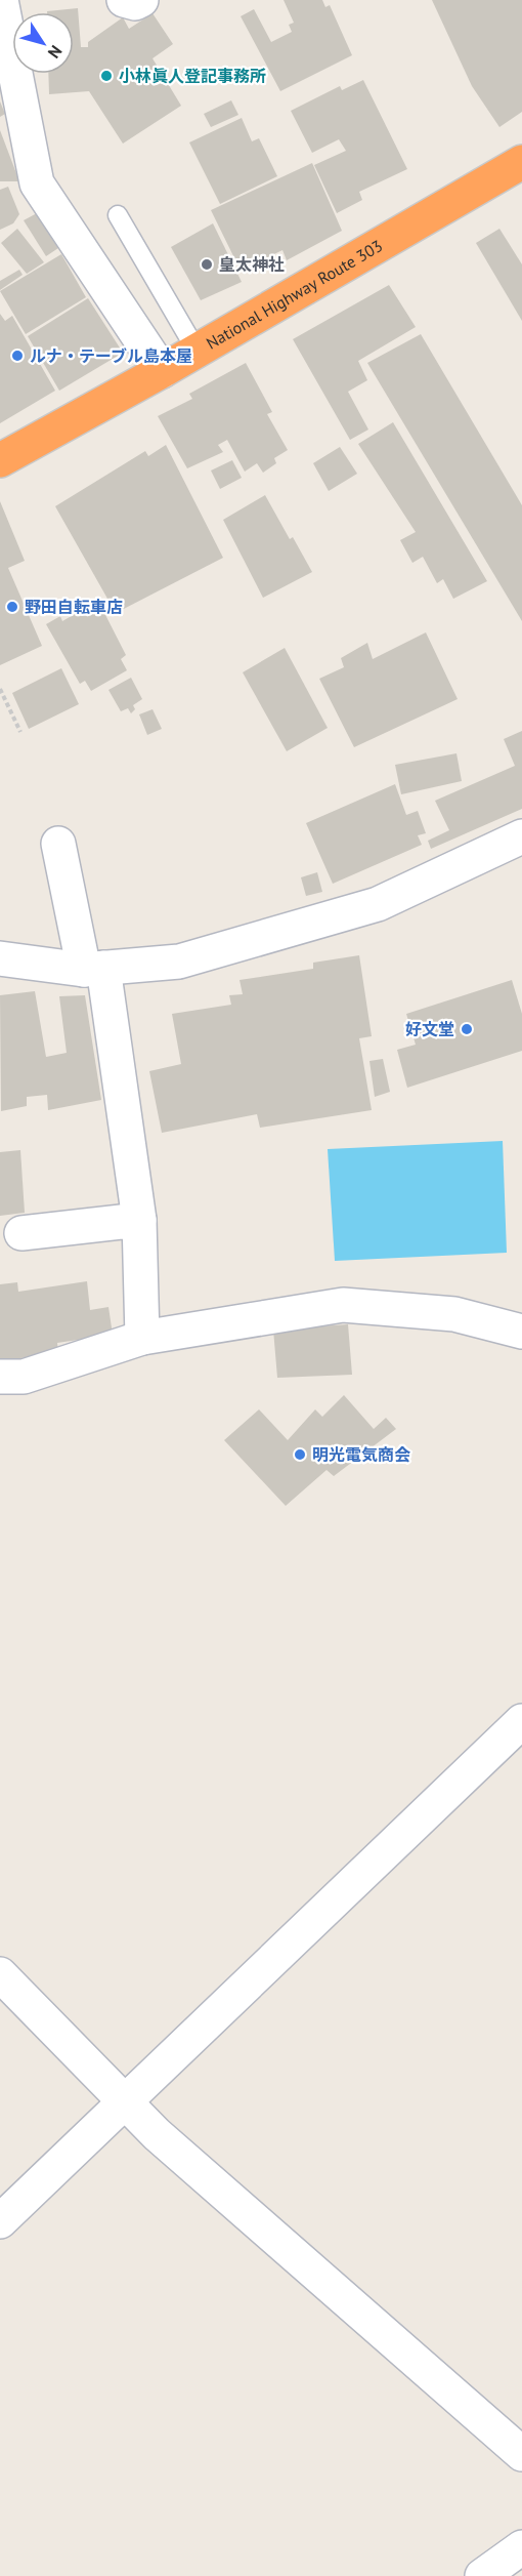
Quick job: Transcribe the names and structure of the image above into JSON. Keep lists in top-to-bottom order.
{
  "streets": {
    "highway": ["National Highway Route 303"]
  },
  "places": [
    "小林眞人登記事務所",
    "皇太神社",
    "ルナ・テーブル島本屋",
    "野田自転車店",
    "好文堂",
    "明光電気商会"
  ],
  "north": "bottom right"
}
